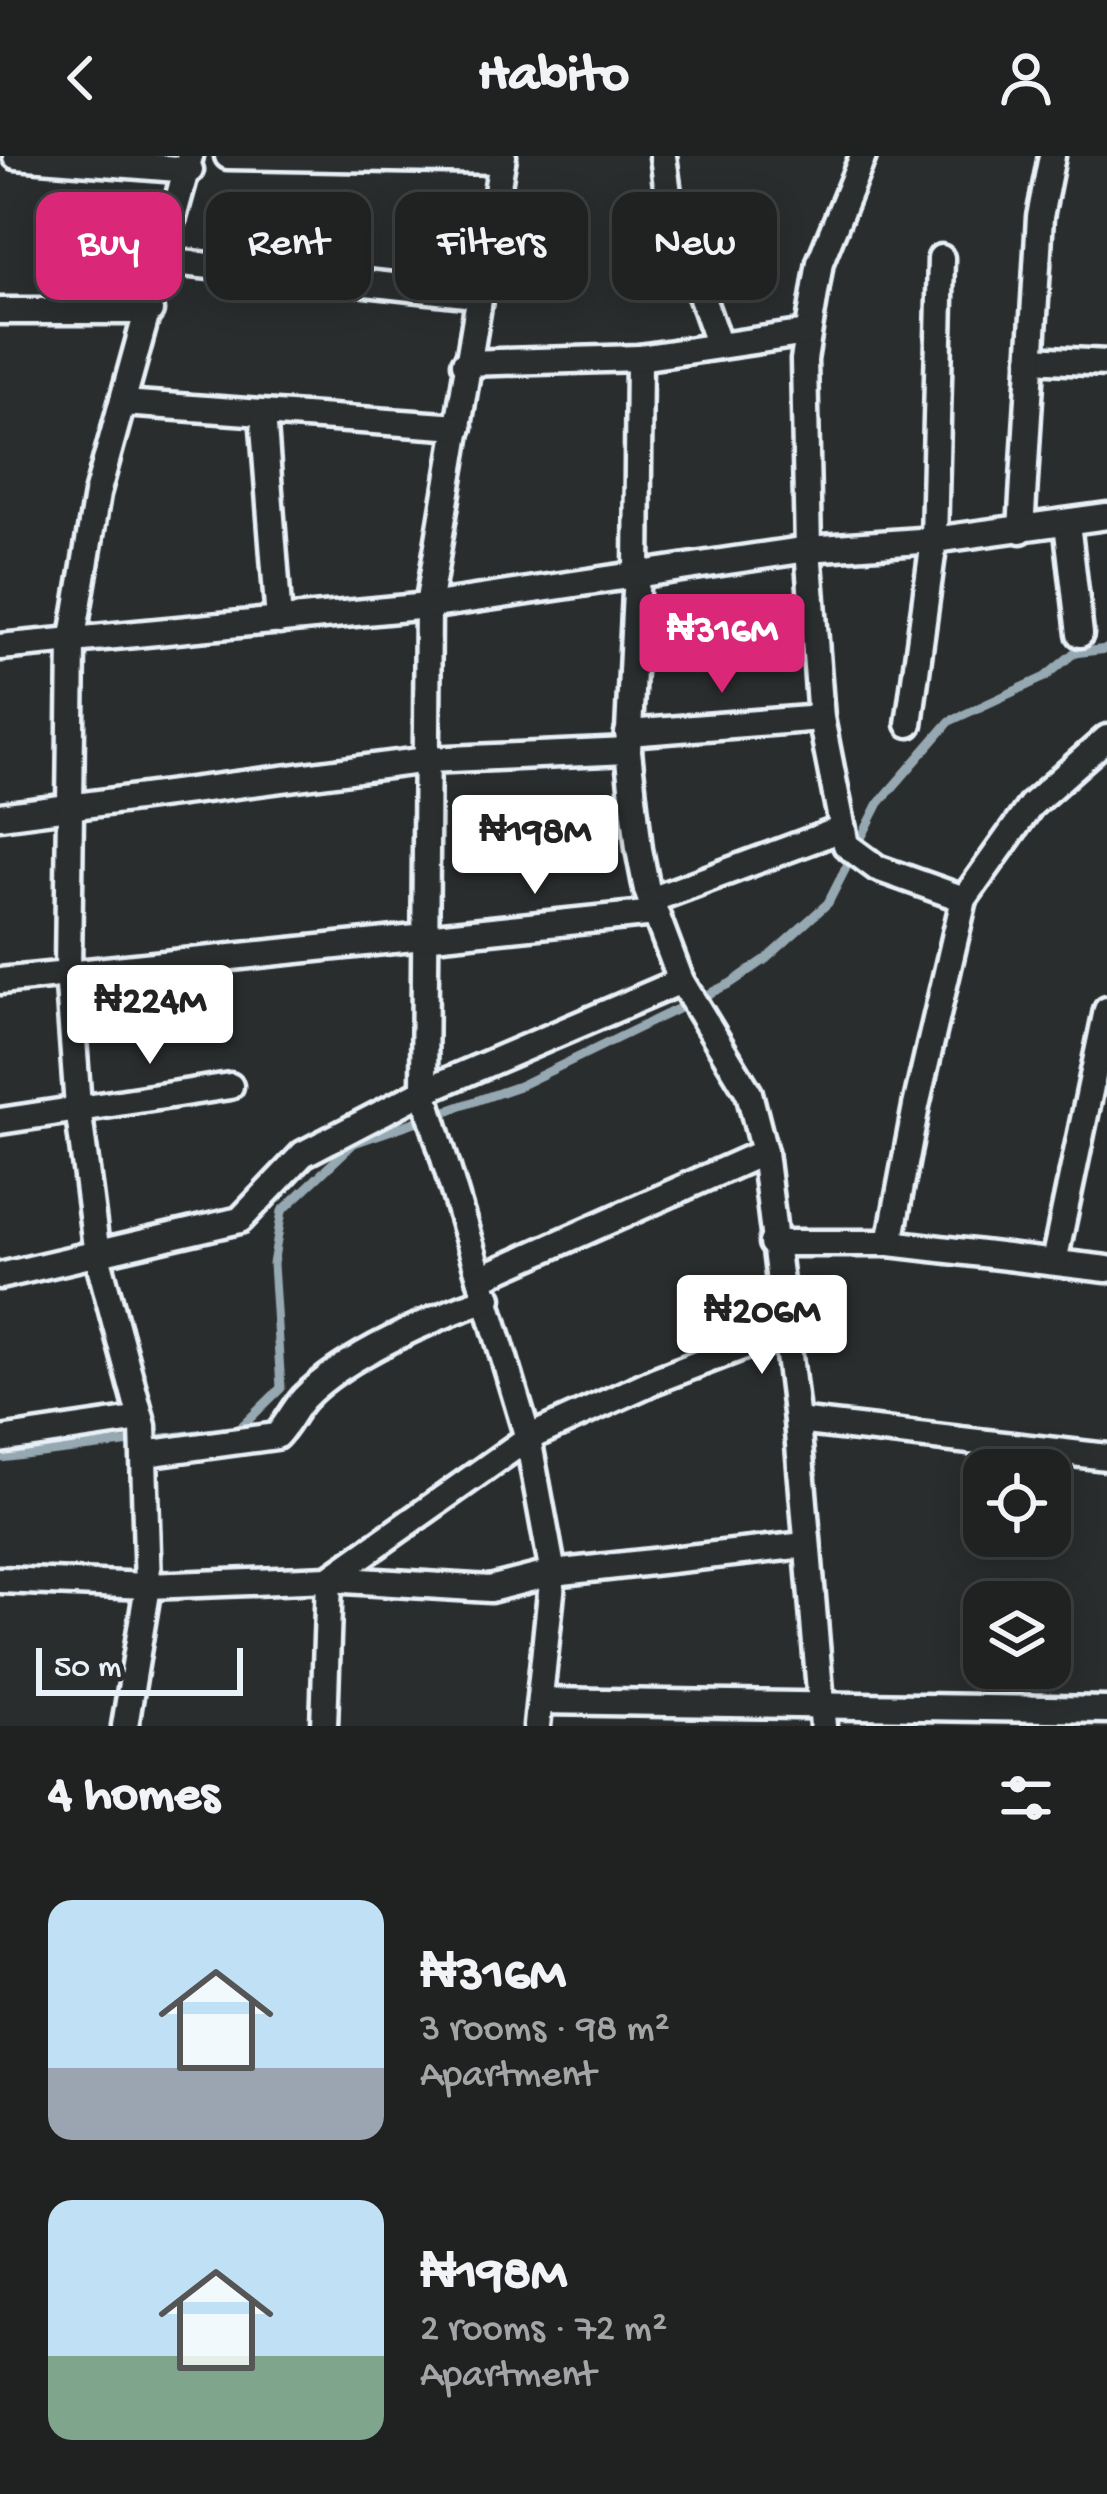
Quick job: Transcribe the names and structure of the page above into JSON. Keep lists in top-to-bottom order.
{
  "scale_bar": "50 m",
  "page": {
    "header": "Habito",
    "chip": [
      "Buy",
      "Rent",
      "Filters",
      "New"
    ],
    "price": [
      "₦316M",
      "₦198M",
      "₦224M",
      "₦206M"
    ],
    "scale": "50 m",
    "heading": "4 homes",
    "list": [
      {
        "name": "₦316M",
        "note": "3 rooms · 98 m² · Apartment"
      },
      {
        "name": "₦198M",
        "note": "2 rooms · 72 m² · Apartment"
      }
    ]
  }
}
